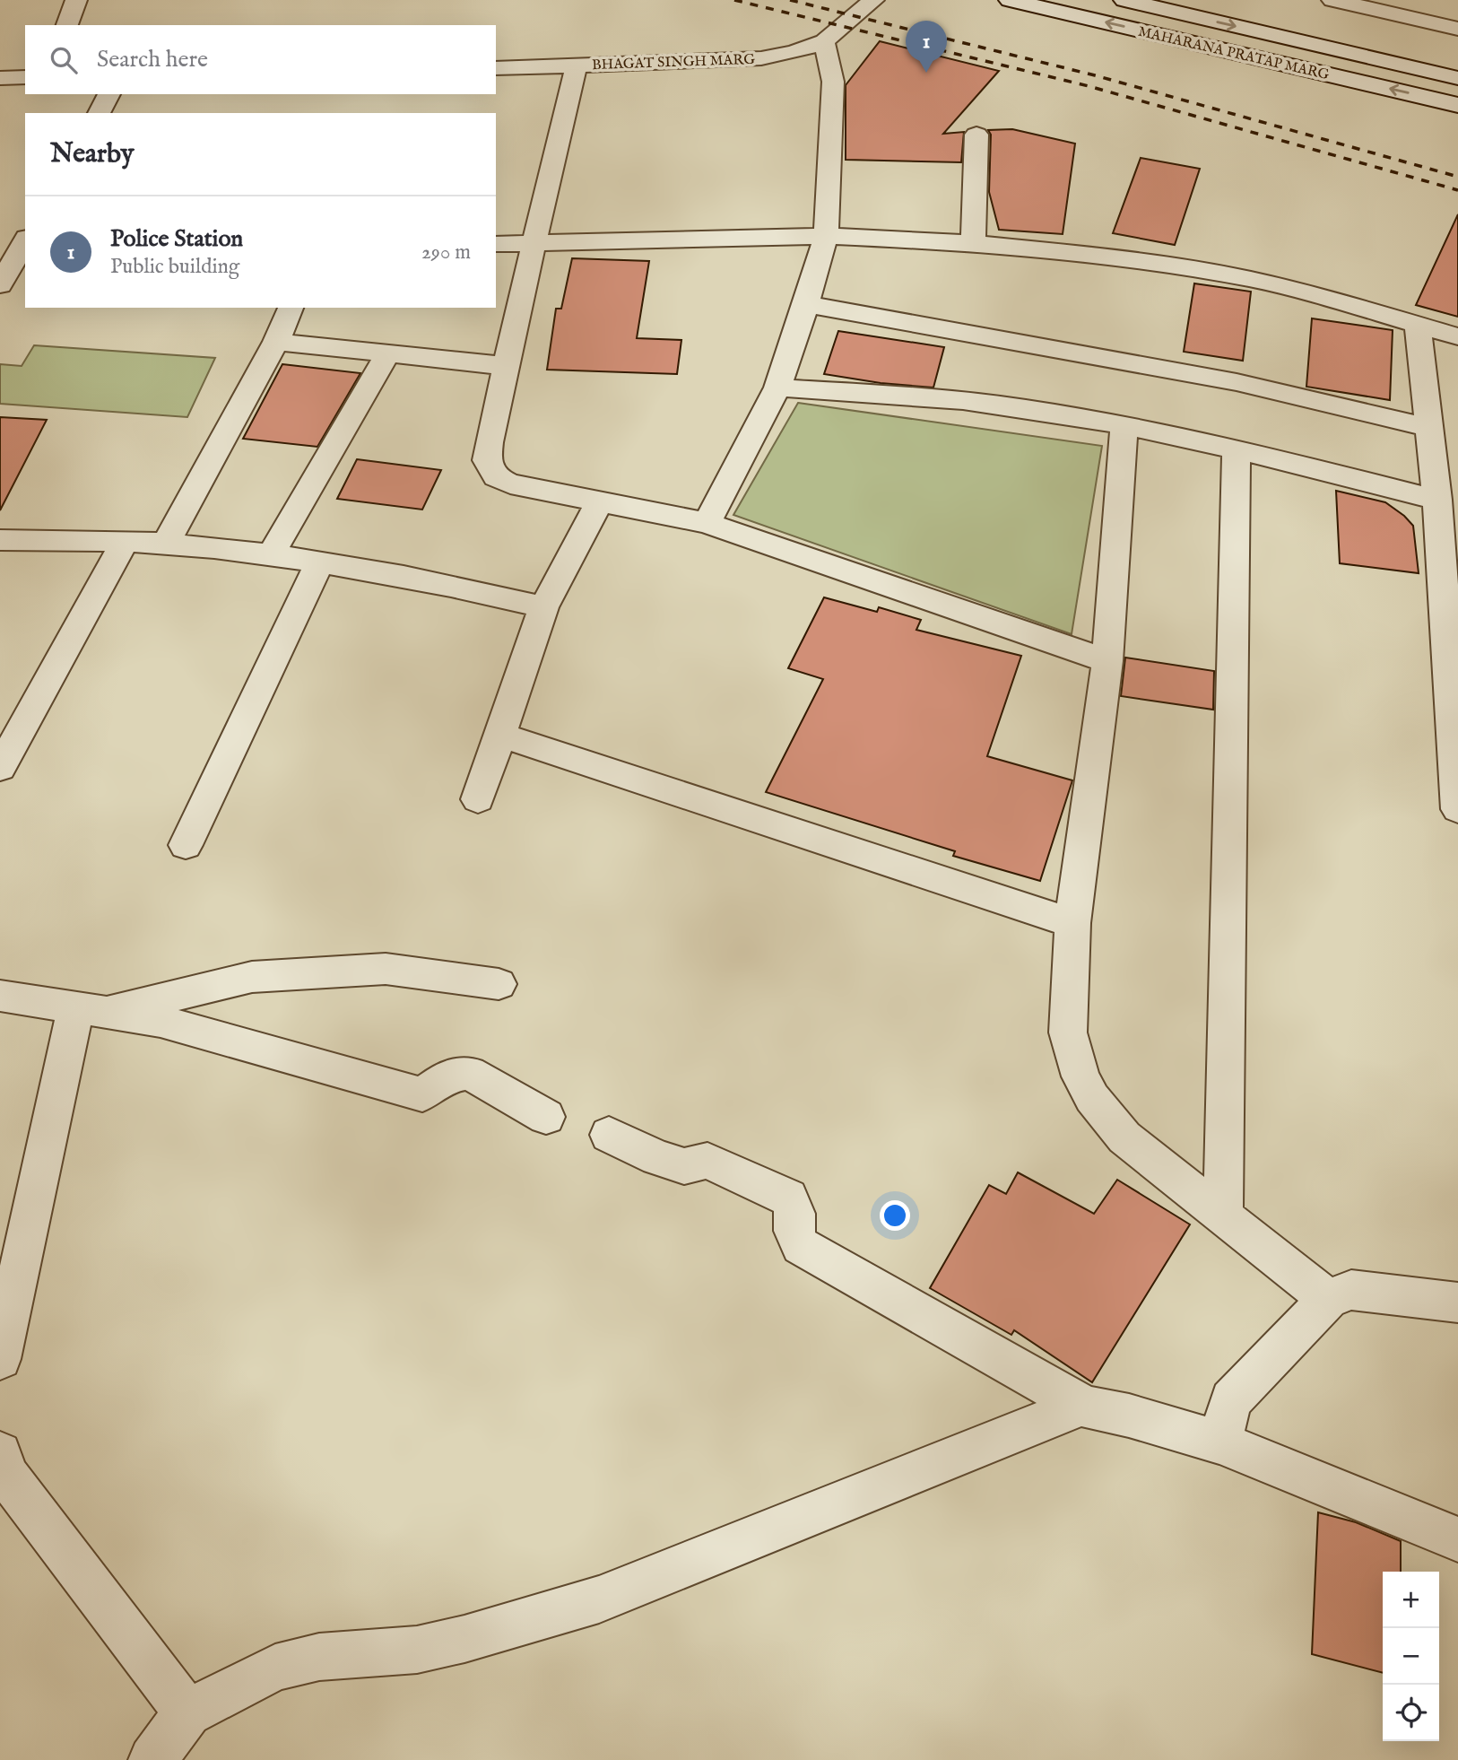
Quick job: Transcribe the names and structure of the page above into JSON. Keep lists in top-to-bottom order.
{
  "streets": {
    "street": ["MAHARANA PRATAP MARG", "BHAGAT SINGH MARG"]
  },
  "page": {
    "pins": "1",
    "search": "Search here",
    "heading": "Nearby",
    "list": [
      {
        "mark": "1",
        "name": "Police Station",
        "note": "Public building",
        "value": "290 m"
      }
    ],
    "map_buttons": ["+", "−"]
  }
}
